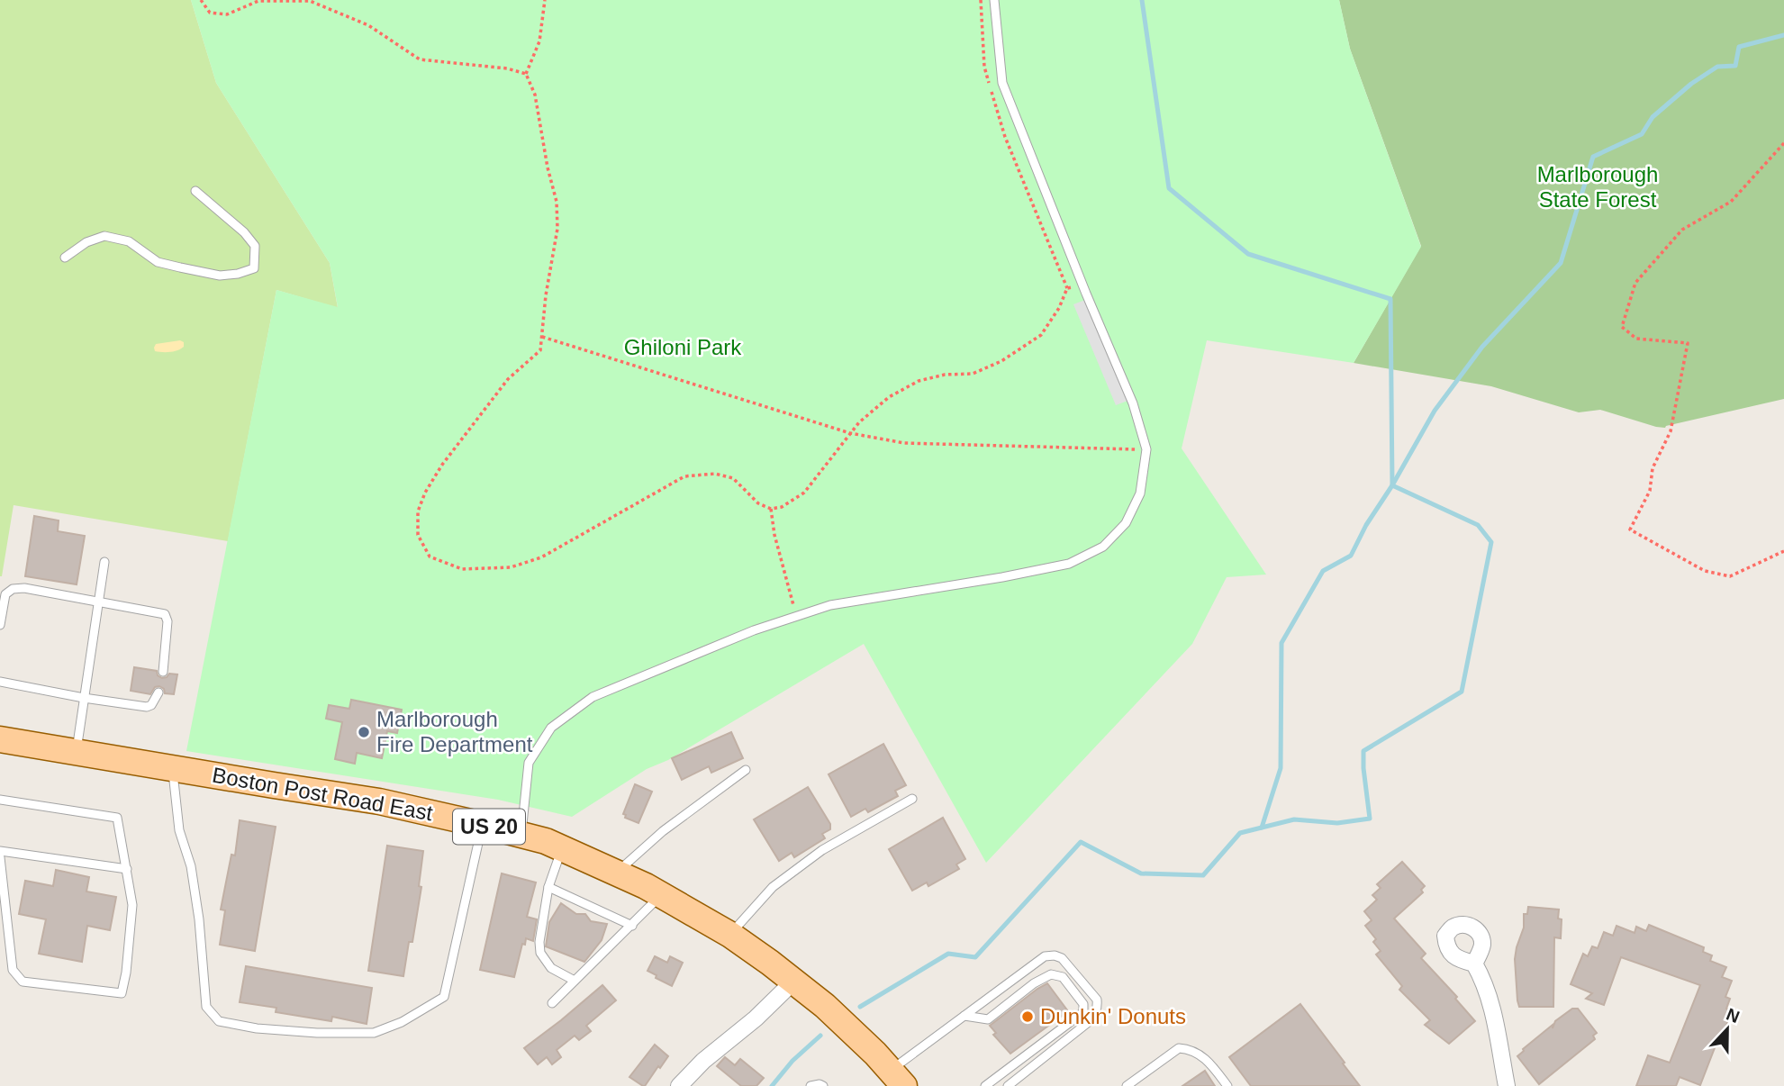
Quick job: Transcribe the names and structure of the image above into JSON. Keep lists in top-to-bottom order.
{
  "streets": {
    "main road": ["Boston Post Road East", "US 20"]
  },
  "parks": ["Marlborough State Forest", "Ghiloni Park"],
  "places": ["Marlborough Fire Department", "Dunkin' Donuts"],
  "north": "top"
}
